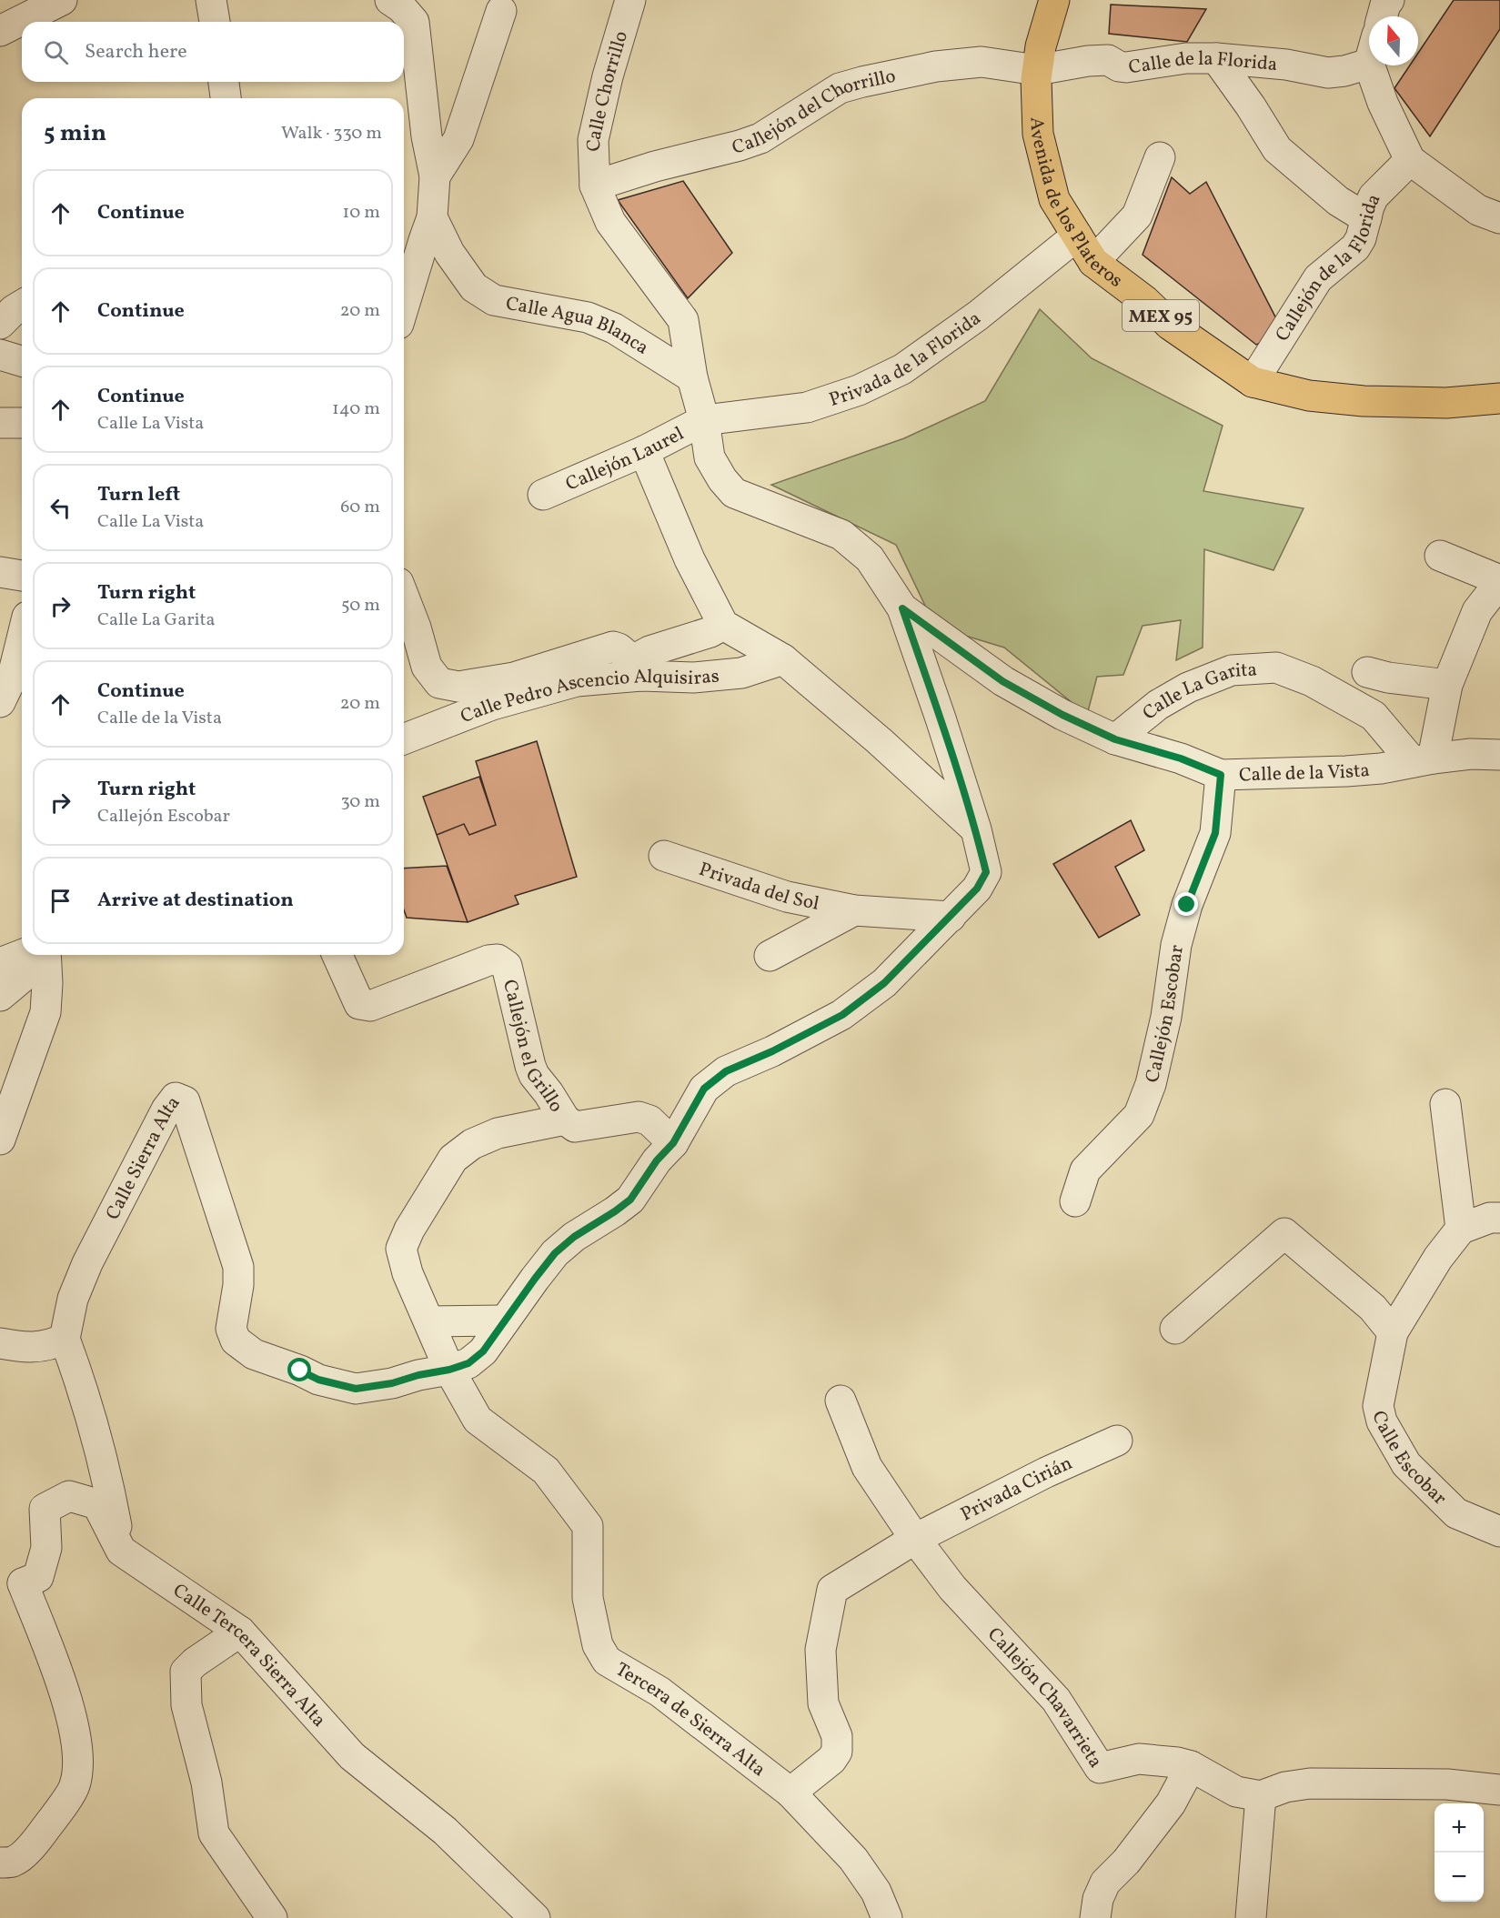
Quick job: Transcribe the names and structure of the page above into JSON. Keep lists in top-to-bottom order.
{
  "streets": {
    "main road": ["Avenida de los Plateros", "MEX 95"],
    "street": [
      "Calle de la Florida",
      "Calle Chorrillo",
      "Callejón del Chorrillo",
      "Callejón de la Florida",
      "Calle Agua Blanca",
      "Privada de la Florida",
      "Callejón Laurel",
      "Calle La Garita",
      "Calle Pedro Ascencio Alquisiras",
      "Calle de la Vista",
      "Privada del Sol",
      "Callejón Escobar",
      "Callejón el Grillo",
      "Calle Sierra Alta",
      "Calle Escobar",
      "Privada Cirián",
      "Calle Tercera Sierra Alta",
      "Callejón Chavarrieta",
      "Tercera de Sierra Alta"
    ]
  },
  "crossings": [
    ["Calle de la Florida", "Callejón del Chorrillo"],
    ["Calle de la Florida", "Avenida de los Plateros"],
    ["Calle Chorrillo", "Callejón del Chorrillo"],
    ["Calle Chorrillo", "Calle Agua Blanca"],
    ["Calle Chorrillo", "Privada de la Florida"],
    ["Calle Chorrillo", "Callejón Laurel"],
    ["Callejón del Chorrillo", "Avenida de los Plateros"],
    ["Avenida de los Plateros", "Callejón de la Florida"],
    ["Avenida de los Plateros", "Privada de la Florida"],
    ["Privada de la Florida", "Callejón Laurel"],
    ["Calle La Garita", "Calle de la Vista"],
    ["Calle de la Vista", "Callejón Escobar"],
    ["Callejón el Grillo", "Tercera de Sierra Alta"],
    ["Calle Sierra Alta", "Tercera de Sierra Alta"],
    ["Privada Cirián", "Callejón Chavarrieta"],
    ["Privada Cirián", "Tercera de Sierra Alta"]
  ],
  "north": "top",
  "page": {
    "search": "Search here",
    "heading": ["5 min", "Walk · 330 m"],
    "list": [
      ["Continue", "10 m"],
      ["Continue", "20 m"],
      ["Continue", "Calle La Vista", "140 m"],
      ["Turn left", "Calle La Vista", "60 m"],
      ["Turn right", "Calle La Garita", "50 m"],
      ["Continue", "Calle de la Vista", "20 m"],
      ["Turn right", "Callejón Escobar", "30 m"],
      "Arrive at destination"
    ],
    "map_buttons": ["+", "−"]
  }
}
